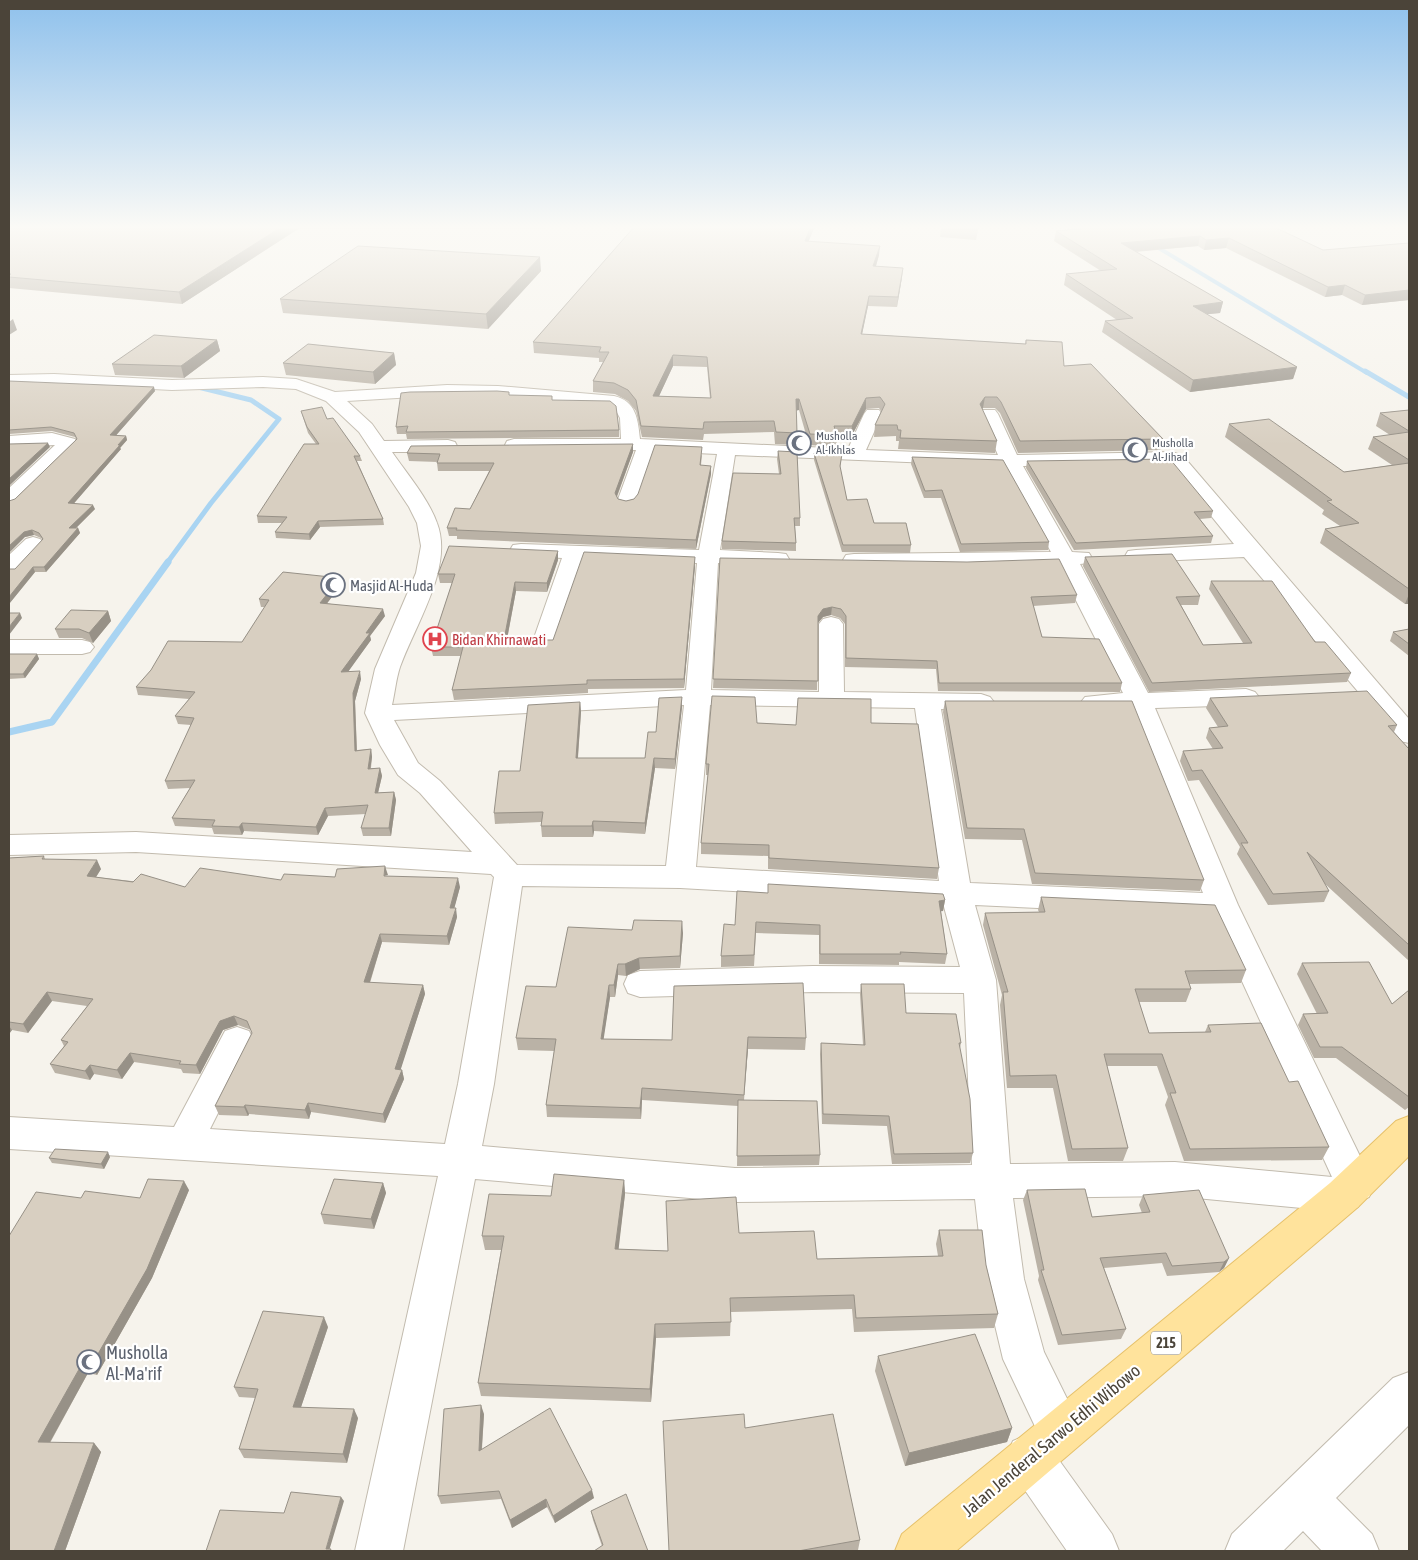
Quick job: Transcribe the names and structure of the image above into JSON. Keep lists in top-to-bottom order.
{
  "streets": {
    "main road": ["215", "Jalan Jenderal Sarwo Edhi Wibowo"]
  },
  "places": {
    "mosque": [
      "Musholla Al-Ikhlas",
      "Musholla Al-Jihad",
      "Masjid Al-Huda",
      "Musholla Al-Ma'rif"
    ],
    "hospital": ["Bidan Khirnawati"]
  }
}
